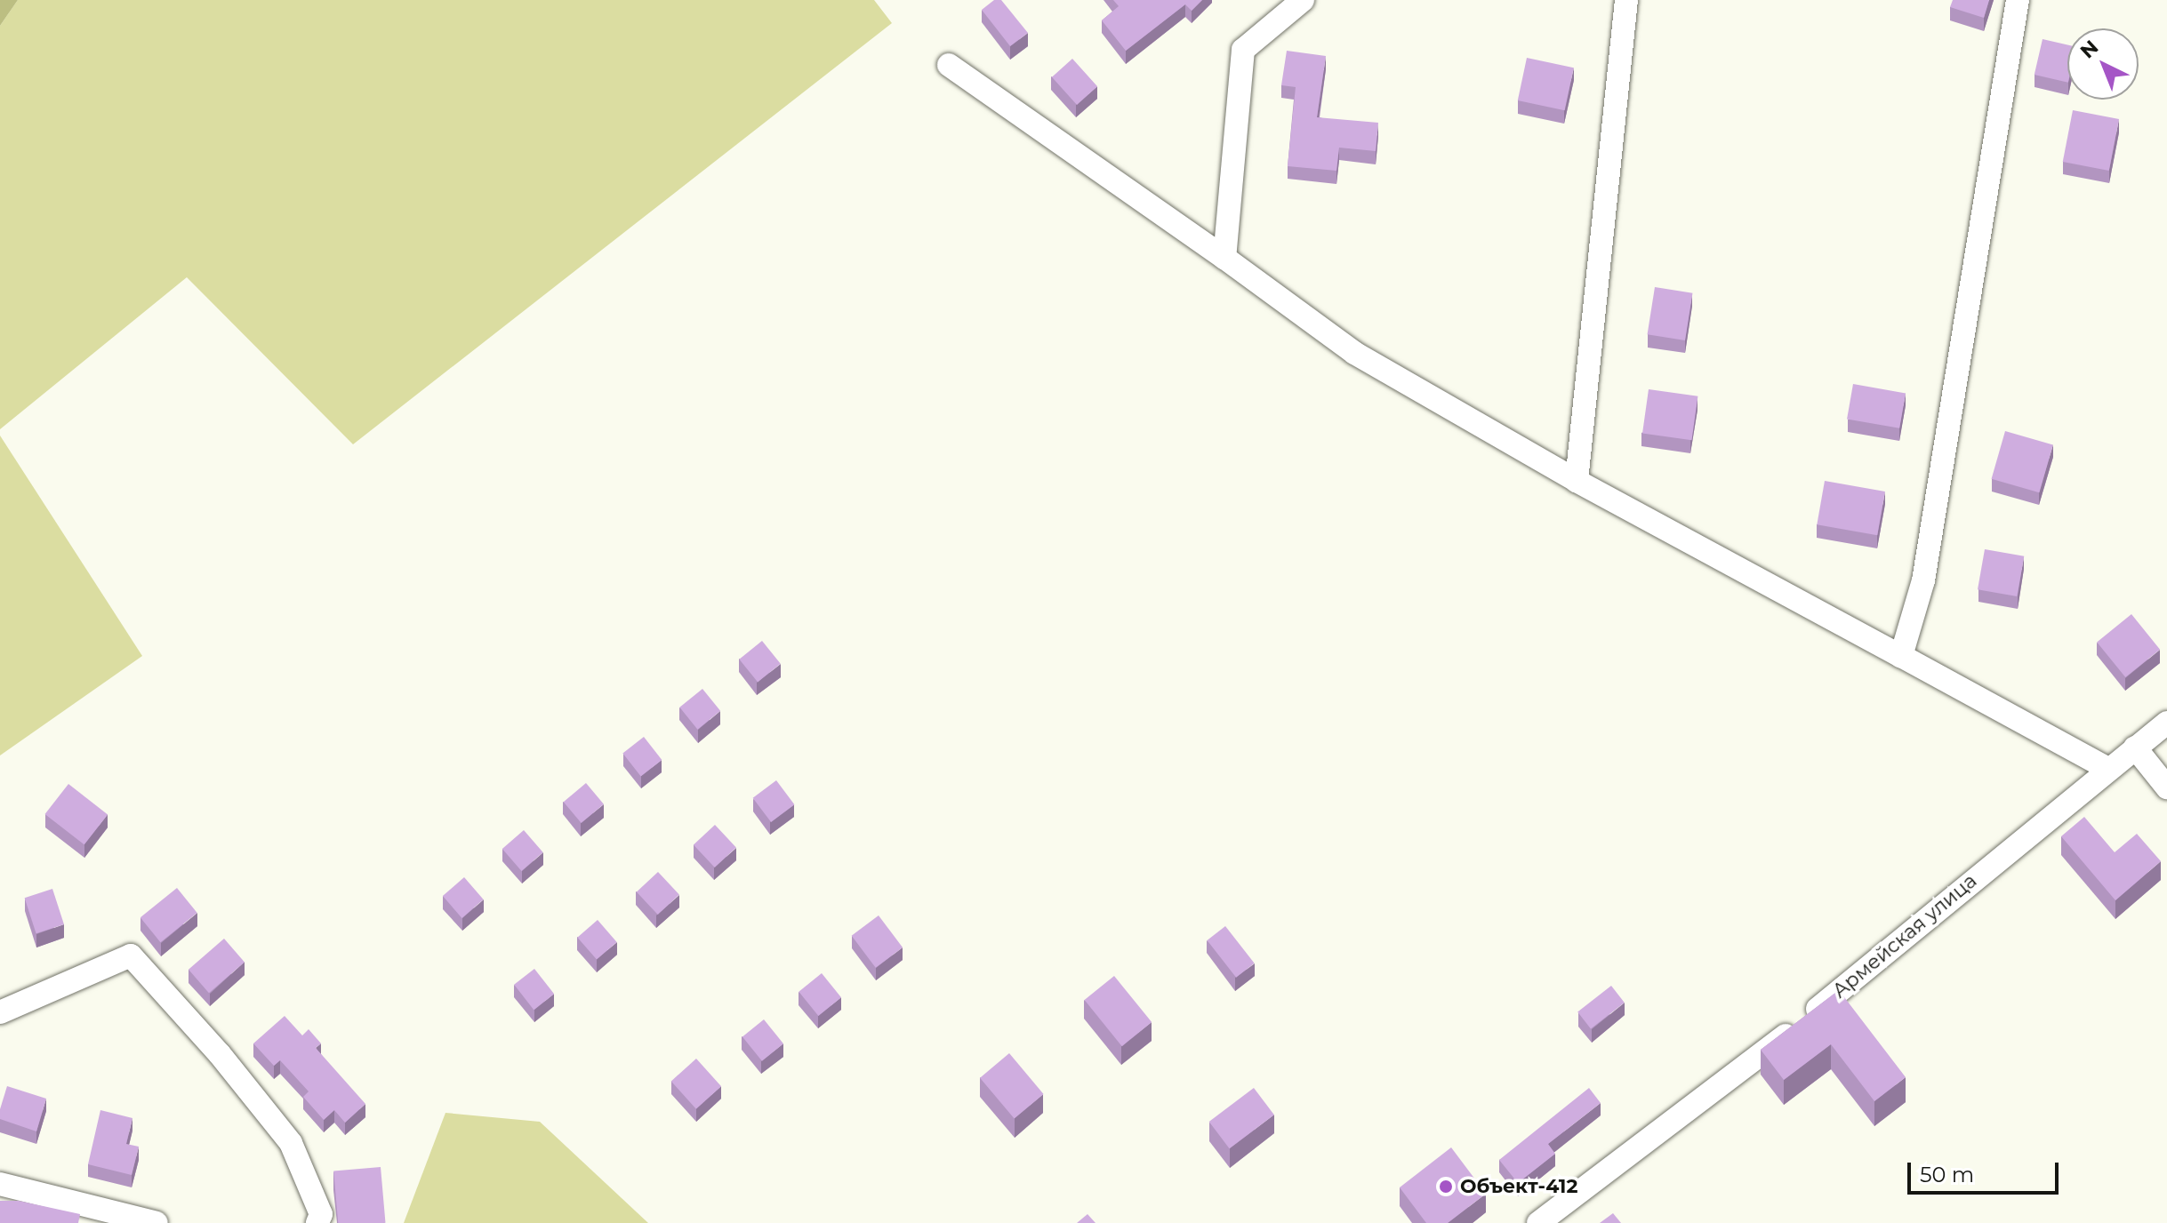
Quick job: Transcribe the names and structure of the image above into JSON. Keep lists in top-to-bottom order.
{
  "streets": {
    "street": ["Армейская улица"]
  },
  "places": ["Объект-412"],
  "scale_bar": "50 m",
  "north": "top left"
}
